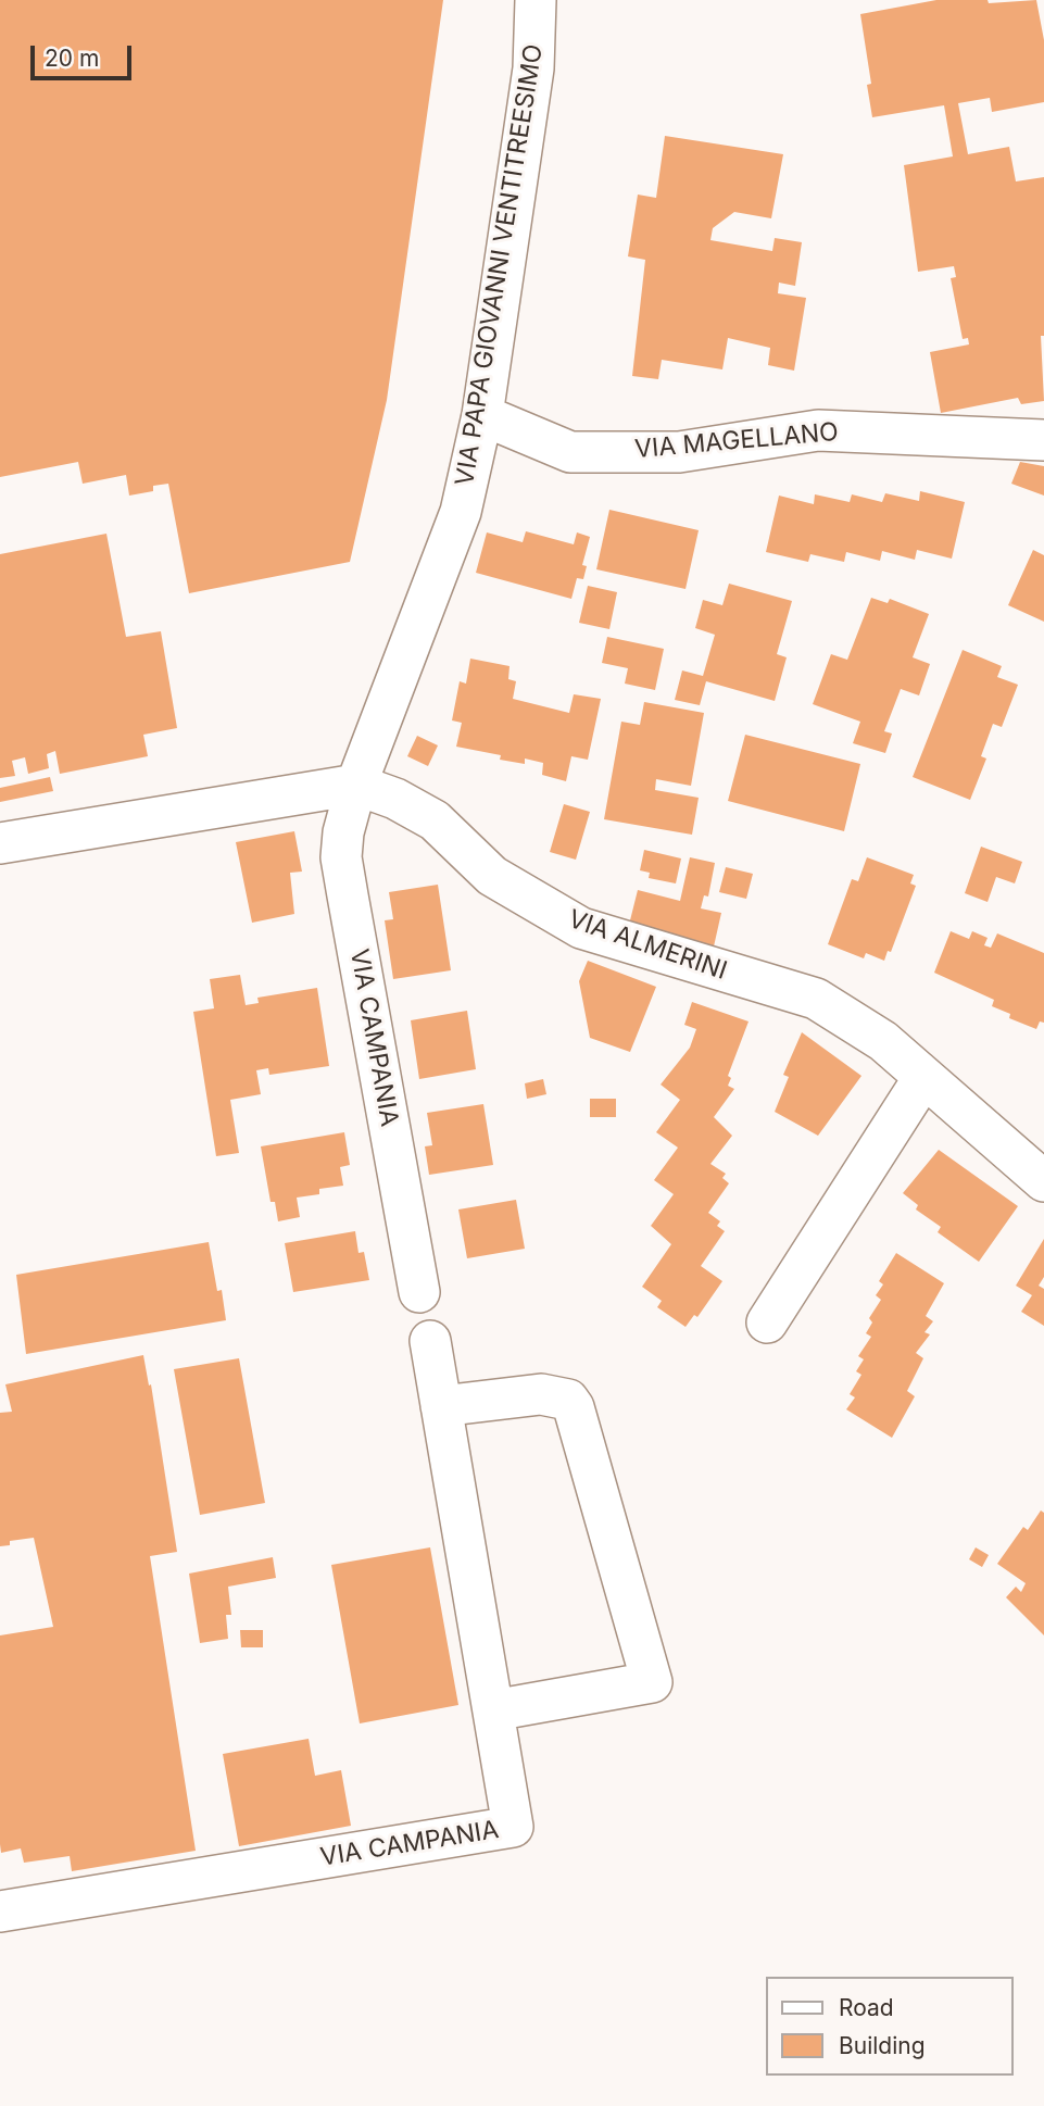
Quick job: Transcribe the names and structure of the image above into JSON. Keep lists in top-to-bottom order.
{
  "streets": {
    "street": [
      "VIA PAPA GIOVANNI VENTITREESIMO",
      "VIA MAGELLANO",
      "VIA ALMERINI",
      "VIA CAMPANIA"
    ]
  },
  "crossings": [
    ["VIA PAPA GIOVANNI VENTITREESIMO", "VIA MAGELLANO"],
    ["VIA PAPA GIOVANNI VENTITREESIMO", "VIA ALMERINI"],
    ["VIA PAPA GIOVANNI VENTITREESIMO", "VIA CAMPANIA"],
    ["VIA ALMERINI", "VIA CAMPANIA"]
  ],
  "legend": ["Road", "Building"],
  "scale_bar": "20 m"
}
